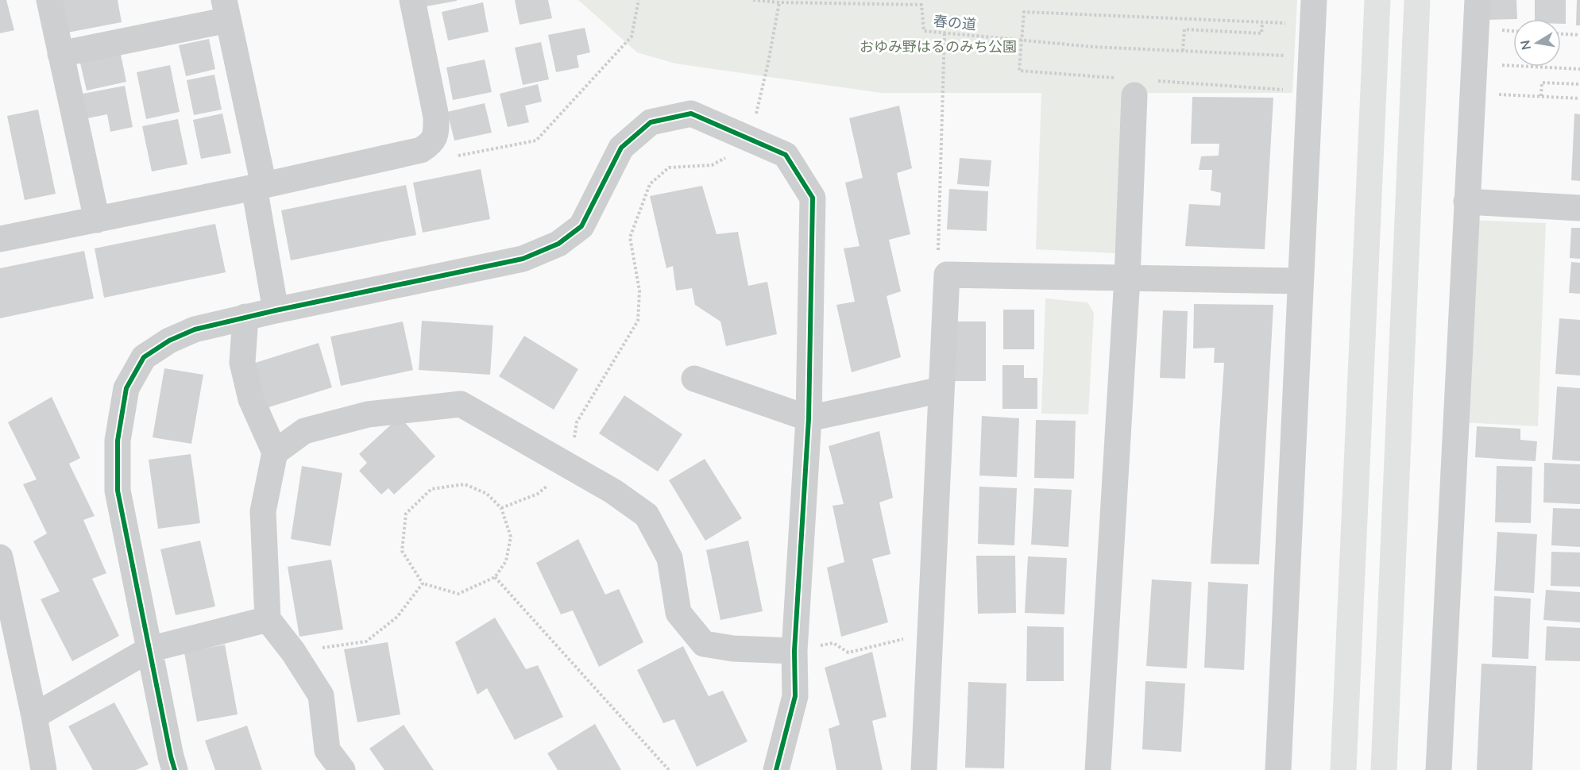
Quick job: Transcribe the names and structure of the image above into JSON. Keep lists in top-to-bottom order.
{
  "streets": {
    "path": ["春の道"]
  },
  "parks": ["おゆみ野はるのみち公園"],
  "north": "left"
}
